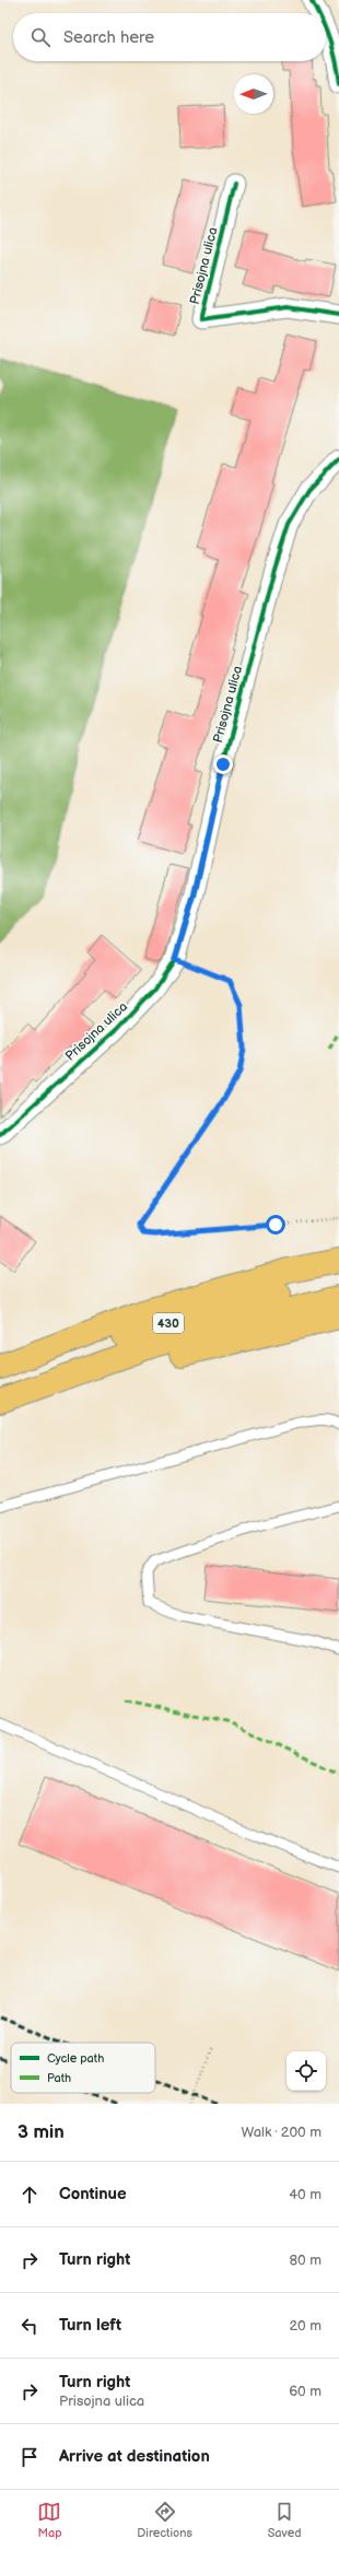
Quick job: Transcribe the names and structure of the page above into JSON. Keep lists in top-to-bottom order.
{
  "streets": {
    "highway": ["430"],
    "street": ["Prisojna ulica"]
  },
  "legend": ["Cycle path", "Path"],
  "north": "left",
  "page": {
    "search": "Search here",
    "heading": ["3 min", "Walk · 200 m"],
    "list": [
      ["Continue", "40 m"],
      ["Turn right", "80 m"],
      ["Turn left", "20 m"],
      ["Turn right", "Prisojna ulica", "60 m"],
      "Arrive at destination"
    ],
    "nav": ["Map", "Directions", "Saved"]
  }
}
